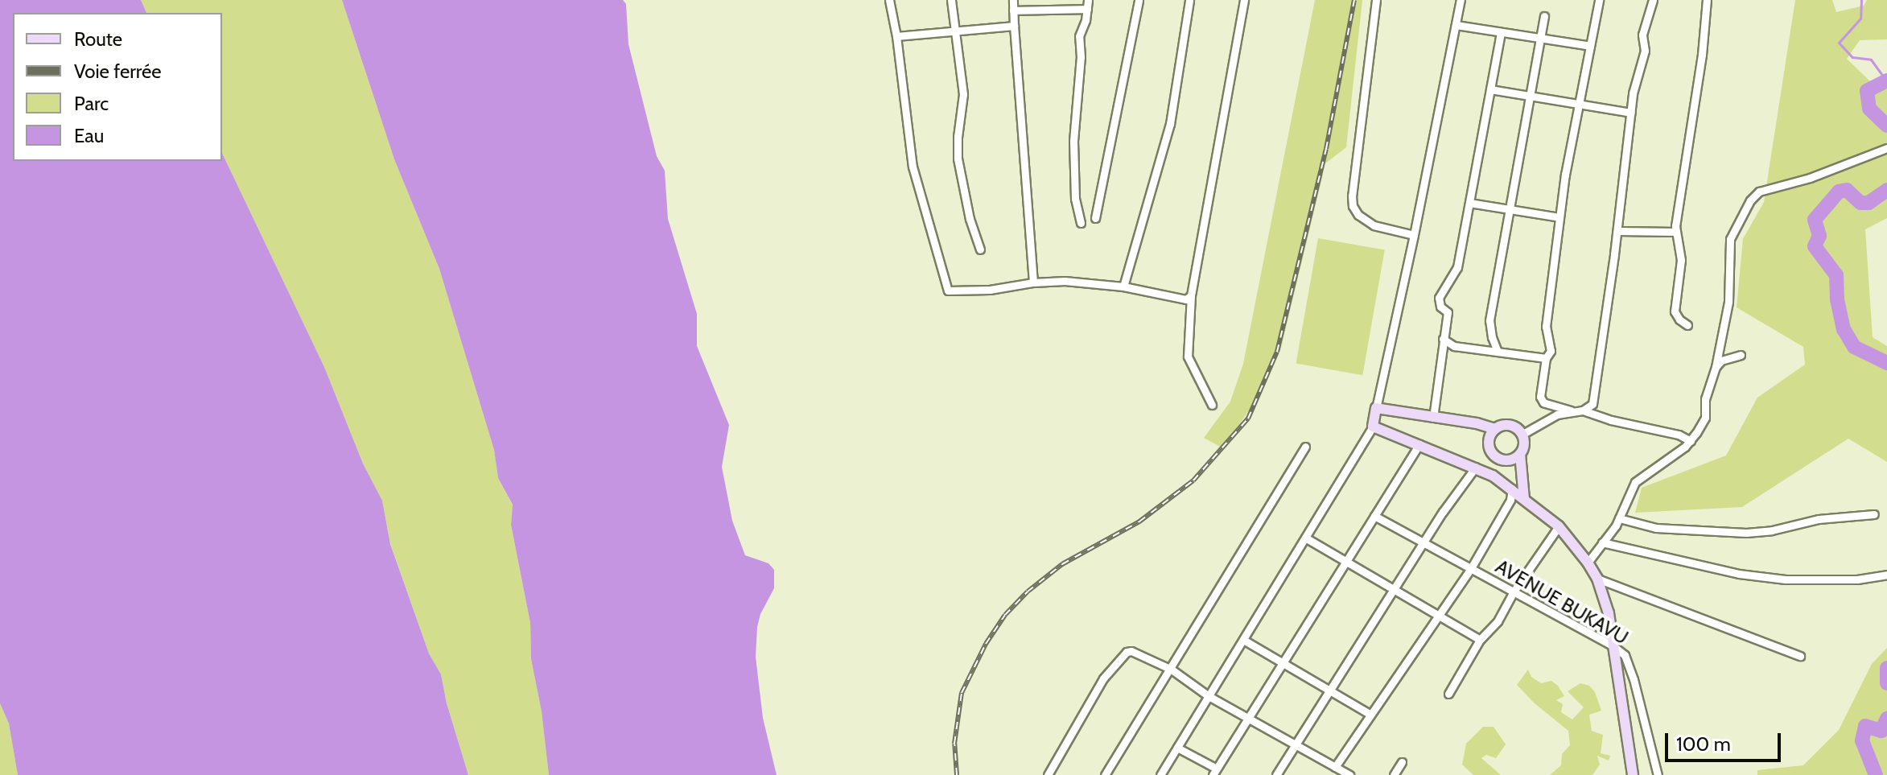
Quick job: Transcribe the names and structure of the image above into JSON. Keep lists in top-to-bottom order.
{
  "streets": {
    "street": ["AVENUE BUKAVU"]
  },
  "legend": [
    "Route",
    "Voie ferrée",
    "Parc",
    "Eau"
  ],
  "scale_bar": "100 m"
}
